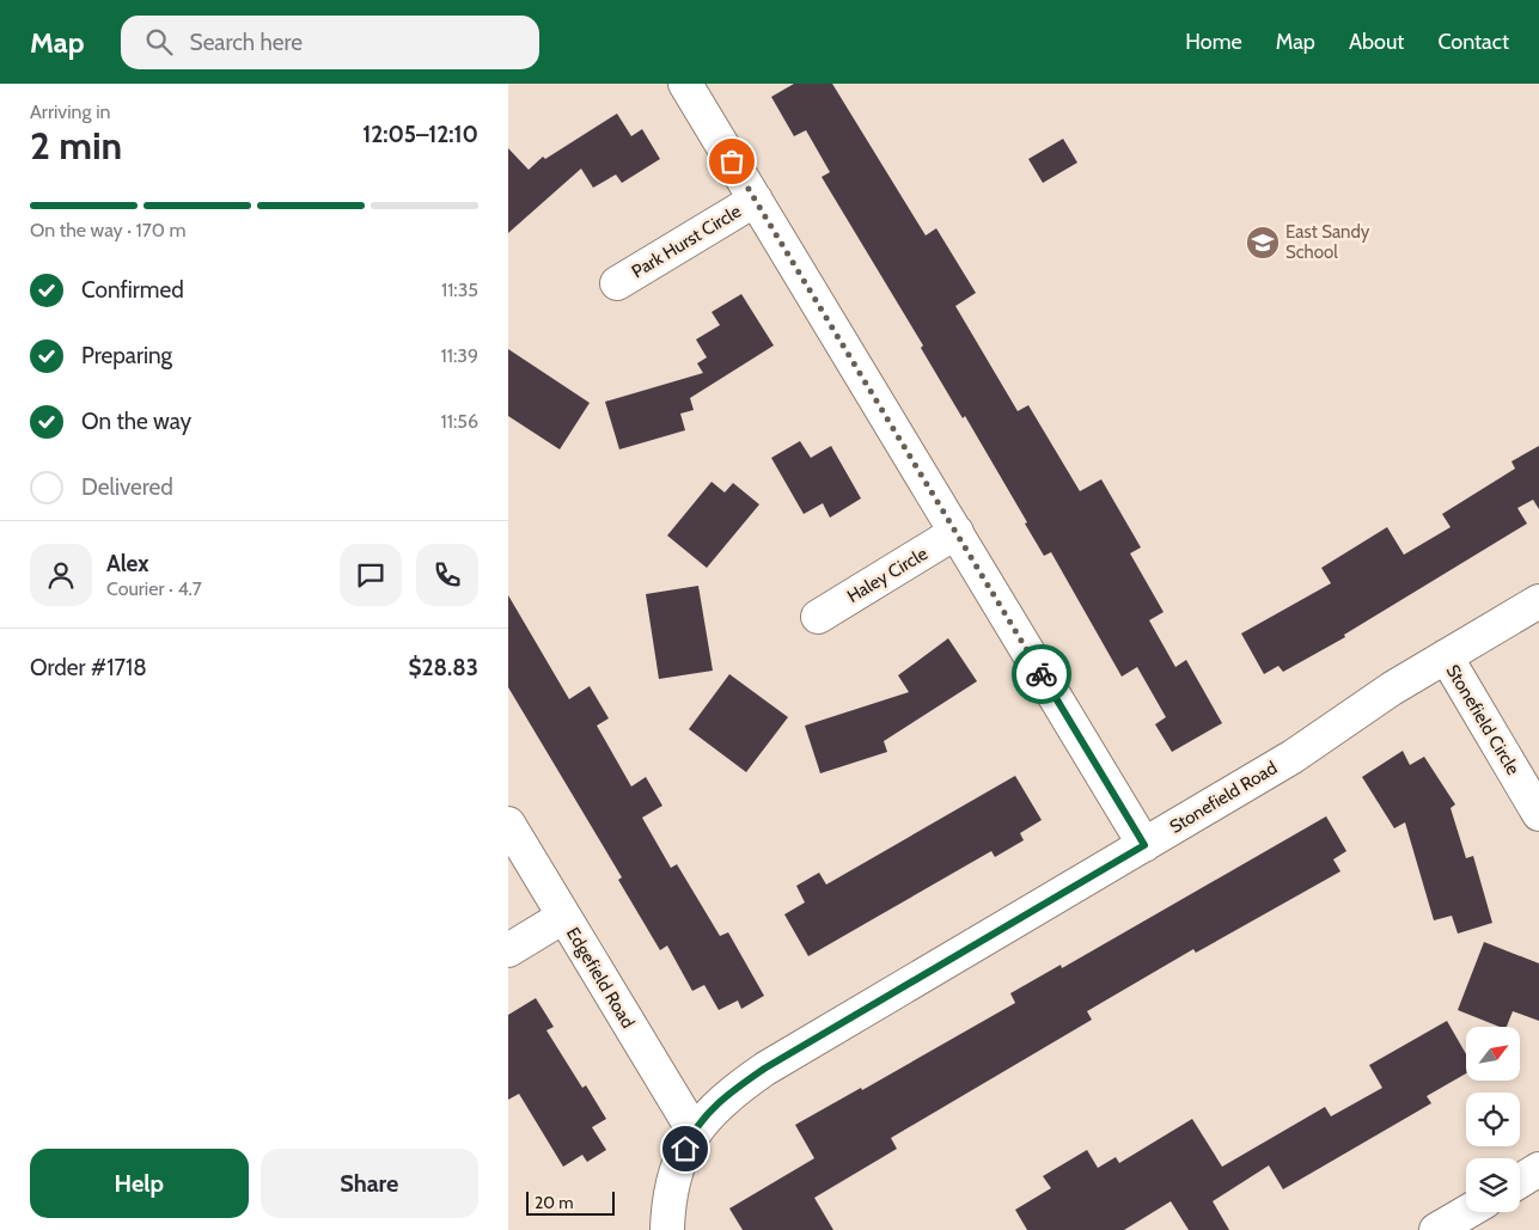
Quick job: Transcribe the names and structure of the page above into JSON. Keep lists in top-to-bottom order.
{
  "streets": {
    "street": [
      "Park Hurst Circle",
      "Haley Circle",
      "Stonefield Circle",
      "Stonefield Road",
      "Edgefield Road"
    ]
  },
  "crossings": [
    ["Stonefield Circle", "Stonefield Road"],
    ["Stonefield Road", "Edgefield Road"]
  ],
  "places": {
    "school or university": ["East Sandy School"]
  },
  "scale_bar": "20 m",
  "north": "top right",
  "page": {
    "header": "Map",
    "search": "Search here",
    "nav": [
      "Home",
      "Map",
      "About",
      "Contact"
    ],
    "heading": ["2 min", "Arriving in", "12:05–12:10"],
    "panel": [
      "Alex",
      "Courier · 4.7",
      "Order #1718",
      "$28.83"
    ],
    "bar": "On the way · 170 m",
    "list": [
      ["Confirmed", "11:35"],
      ["Preparing", "11:39"],
      ["On the way", "11:56"],
      "Delivered"
    ],
    "buttons": ["Help", "Share"],
    "scale": "20 m"
  }
}
